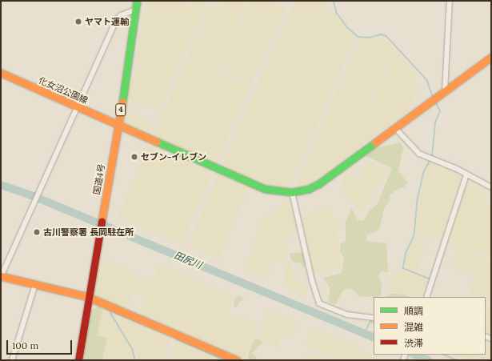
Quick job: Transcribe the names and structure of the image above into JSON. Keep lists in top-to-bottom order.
{
  "streets": {
    "main road": ["化女沼公園線", "4", "国道4号"]
  },
  "crossings": [
    ["化女沼公園線", "国道4号"]
  ],
  "water": ["田尻川"],
  "places": ["ヤマト運輸", "セブン-イレブン", "古川警察署 長岡駐在所"],
  "legend": ["順調", "混雑", "渋滞"],
  "scale_bar": "100 m"
}
